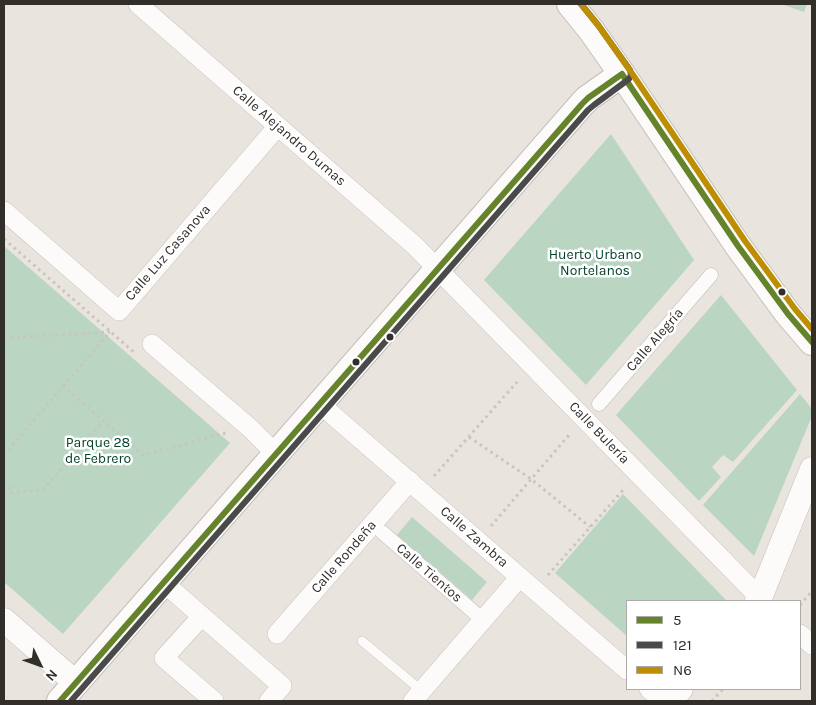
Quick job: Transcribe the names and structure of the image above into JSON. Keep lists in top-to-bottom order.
{
  "streets": {
    "street": [
      "Calle Alejandro Dumas",
      "Calle Luz Casanova",
      "Calle Alegría",
      "Calle Bulería",
      "Calle Zambra",
      "Calle Rondeña",
      "Calle Tientos"
    ]
  },
  "crossings": [
    ["Calle Alejandro Dumas", "Calle Luz Casanova"],
    ["Calle Alejandro Dumas", "Calle Bulería"],
    ["Calle Zambra", "Calle Rondeña"]
  ],
  "parks": ["Huerto Urbano Nortelanos", "Parque 28 de Febrero"],
  "lines": ["transit line 121", "transit line N6", "transit line 5"],
  "legend": ["5", "121", "N6"],
  "north": "bottom right"
}
